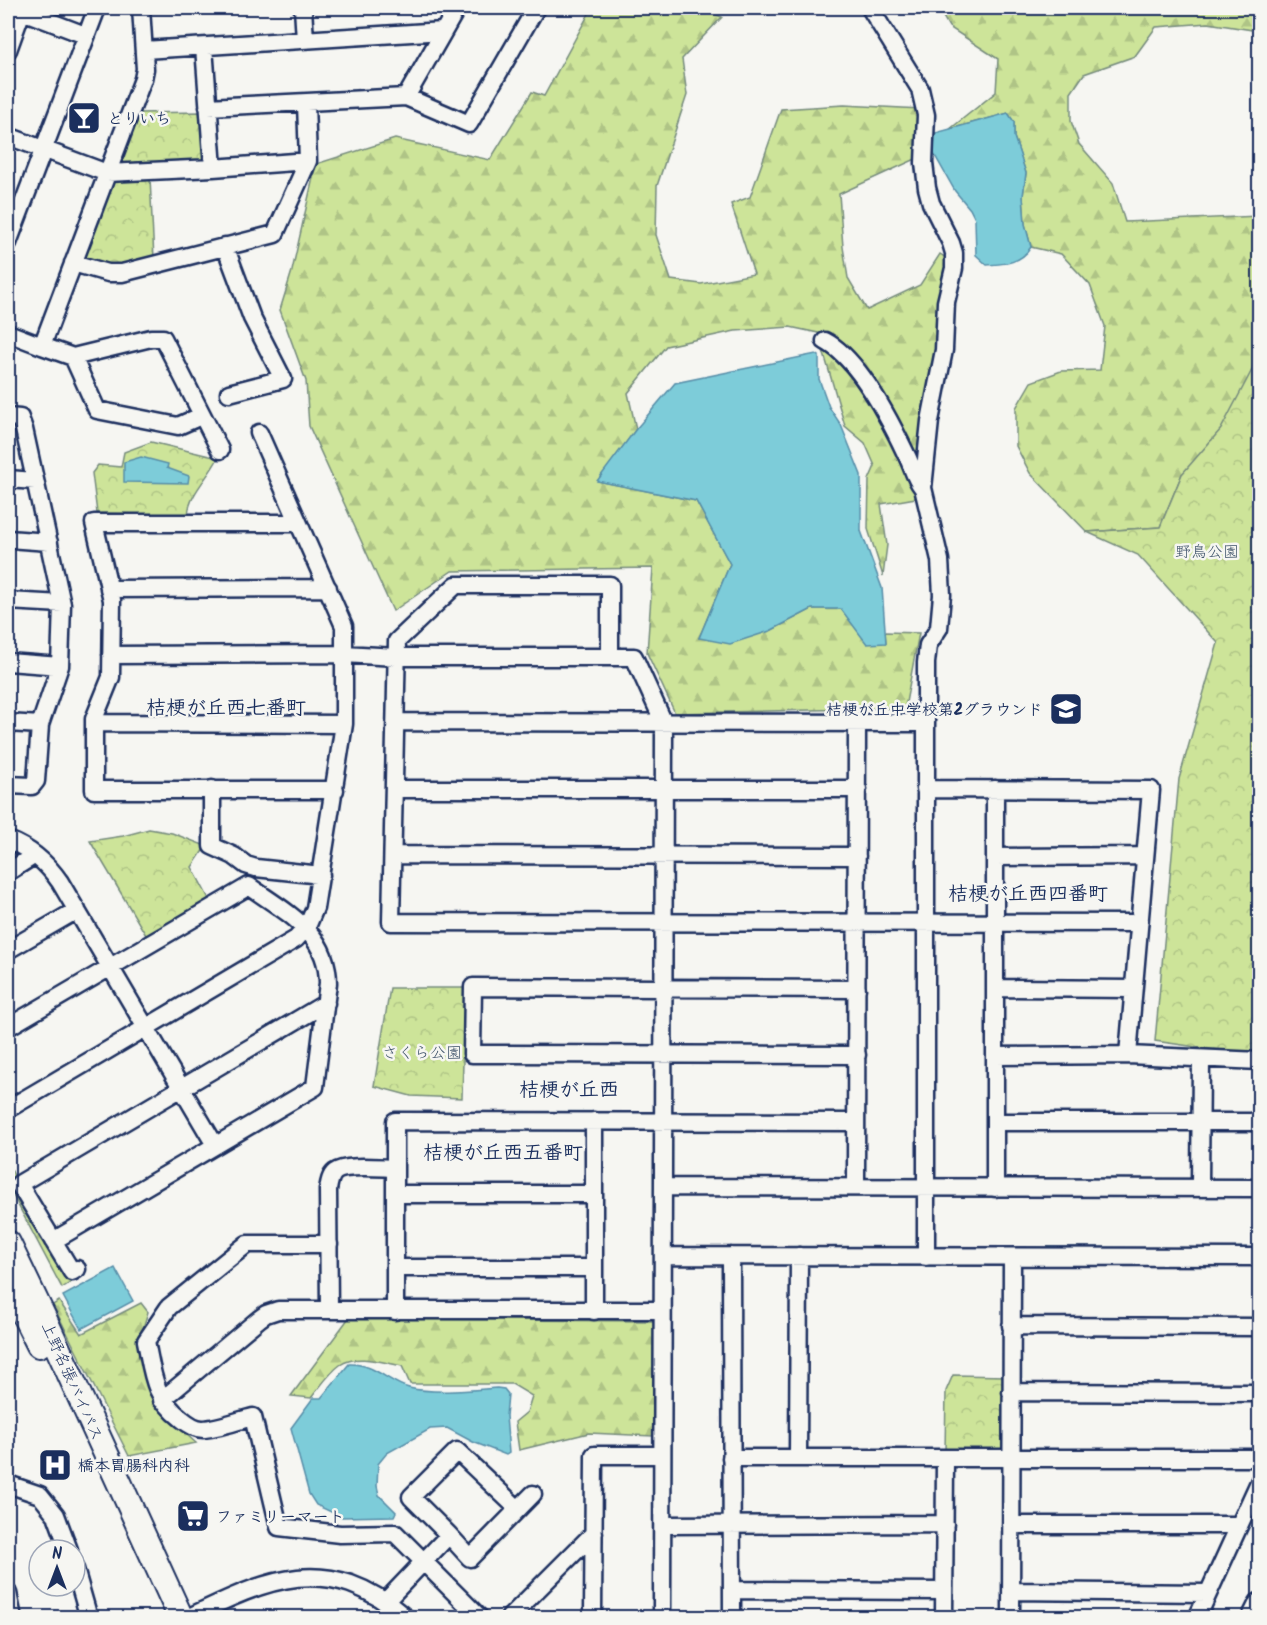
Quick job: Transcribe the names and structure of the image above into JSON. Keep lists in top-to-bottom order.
{
  "streets": {
    "highway": ["上野名張バイパス"]
  },
  "districts": [
    "桔梗が丘西七番町",
    "桔梗が丘西四番町",
    "桔梗が丘西",
    "桔梗が丘西五番町"
  ],
  "parks": ["野鳥公園", "さくら公園"],
  "places": {
    "bar": ["とりいち"],
    "school or university": ["桔梗が丘中学校第2グラウンド"],
    "hospital": ["橋本胃腸科内科"],
    "supermarket": ["ファミリーマート"]
  },
  "north": "top"
}
